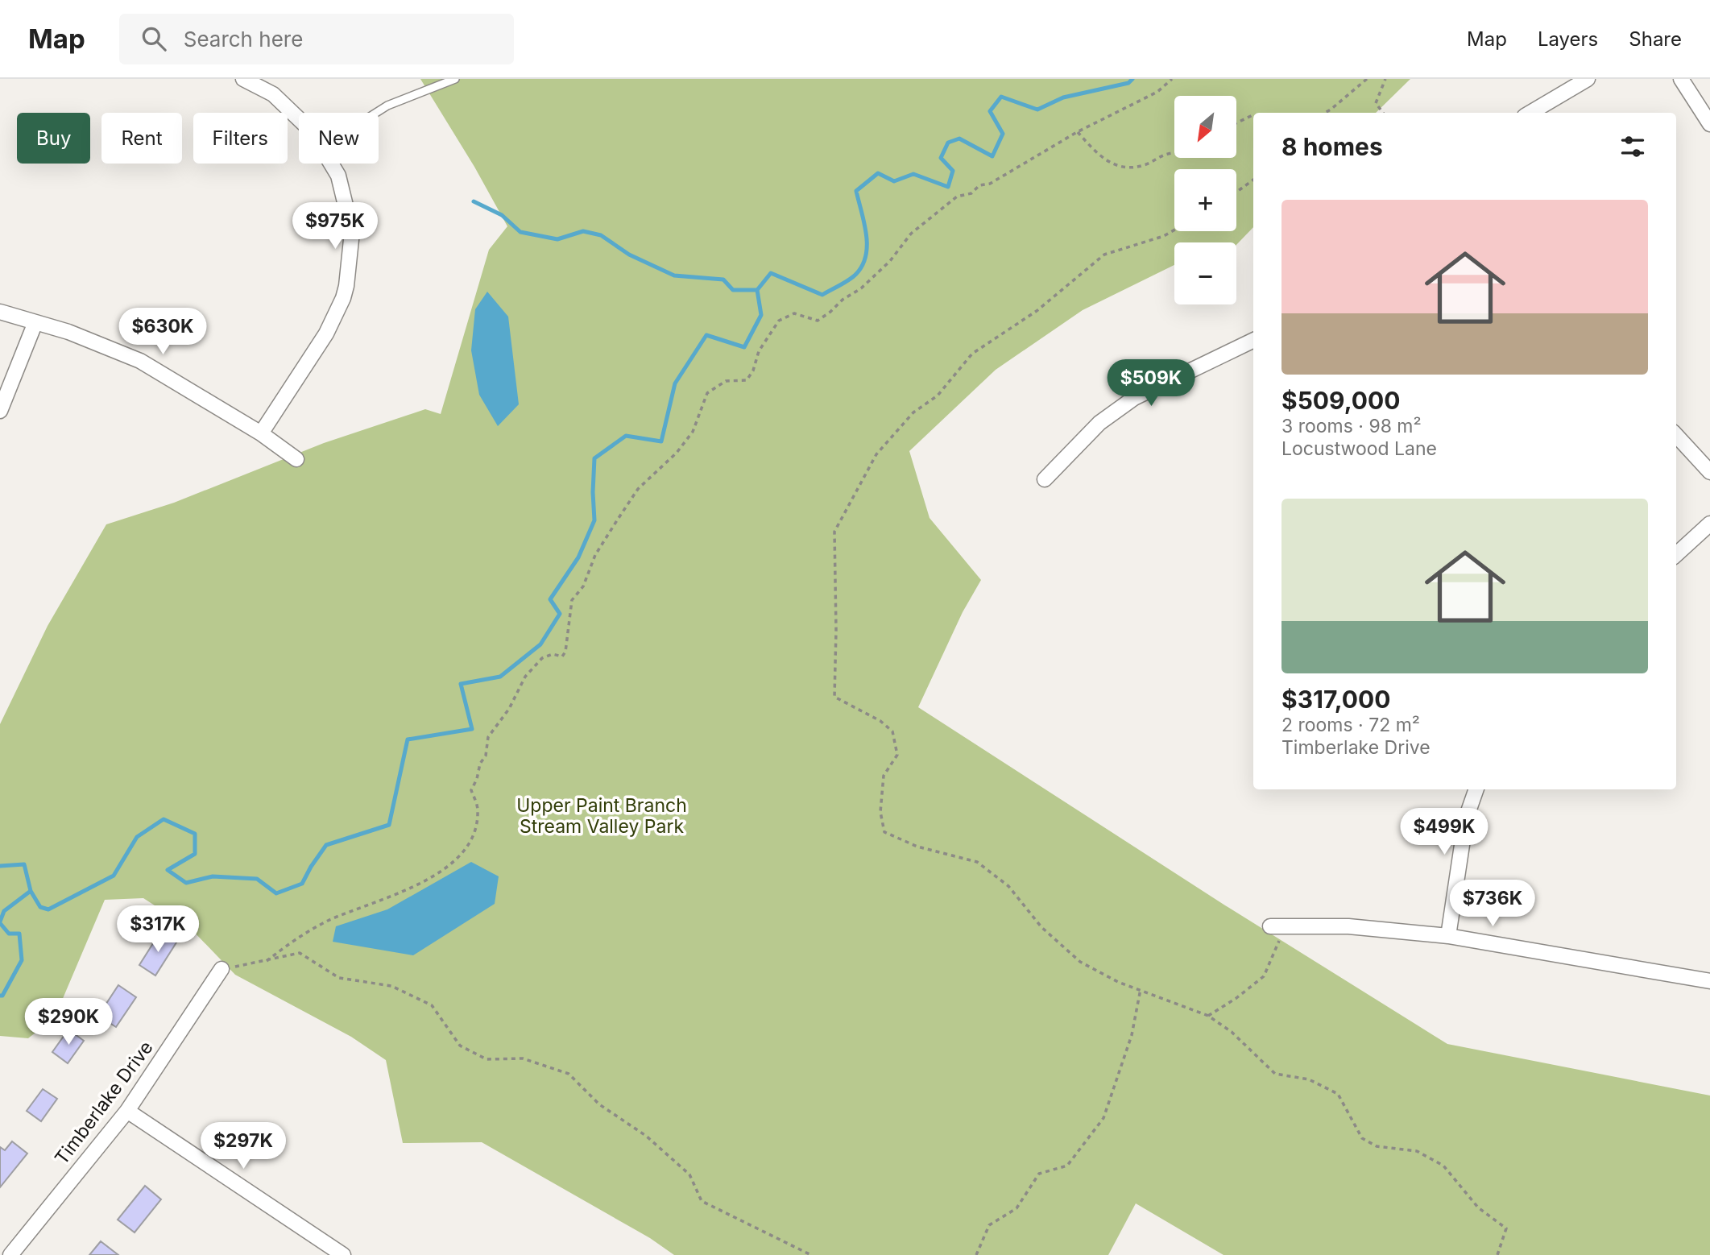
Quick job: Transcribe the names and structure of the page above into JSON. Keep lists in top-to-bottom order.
{
  "streets": {
    "street": ["Timberlake Drive"]
  },
  "parks": ["Upper Paint Branch Stream Valley Park"],
  "north": "bottom left",
  "page": {
    "header": "Map",
    "search": "Search here",
    "nav": ["Map", "Layers", "Share"],
    "map_buttons": ["+", "−"],
    "chip": [
      "Buy",
      "Rent",
      "Filters",
      "New"
    ],
    "heading": "8 homes",
    "list": [
      {
        "name": "$509,000",
        "note": "3 rooms · 98 m² · Locustwood Lane"
      },
      {
        "name": "$317,000",
        "note": "2 rooms · 72 m² · Timberlake Drive"
      }
    ],
    "price": [
      "$975K",
      "$630K",
      "$509K",
      "$499K",
      "$736K",
      "$317K",
      "$290K",
      "$297K"
    ]
  }
}
